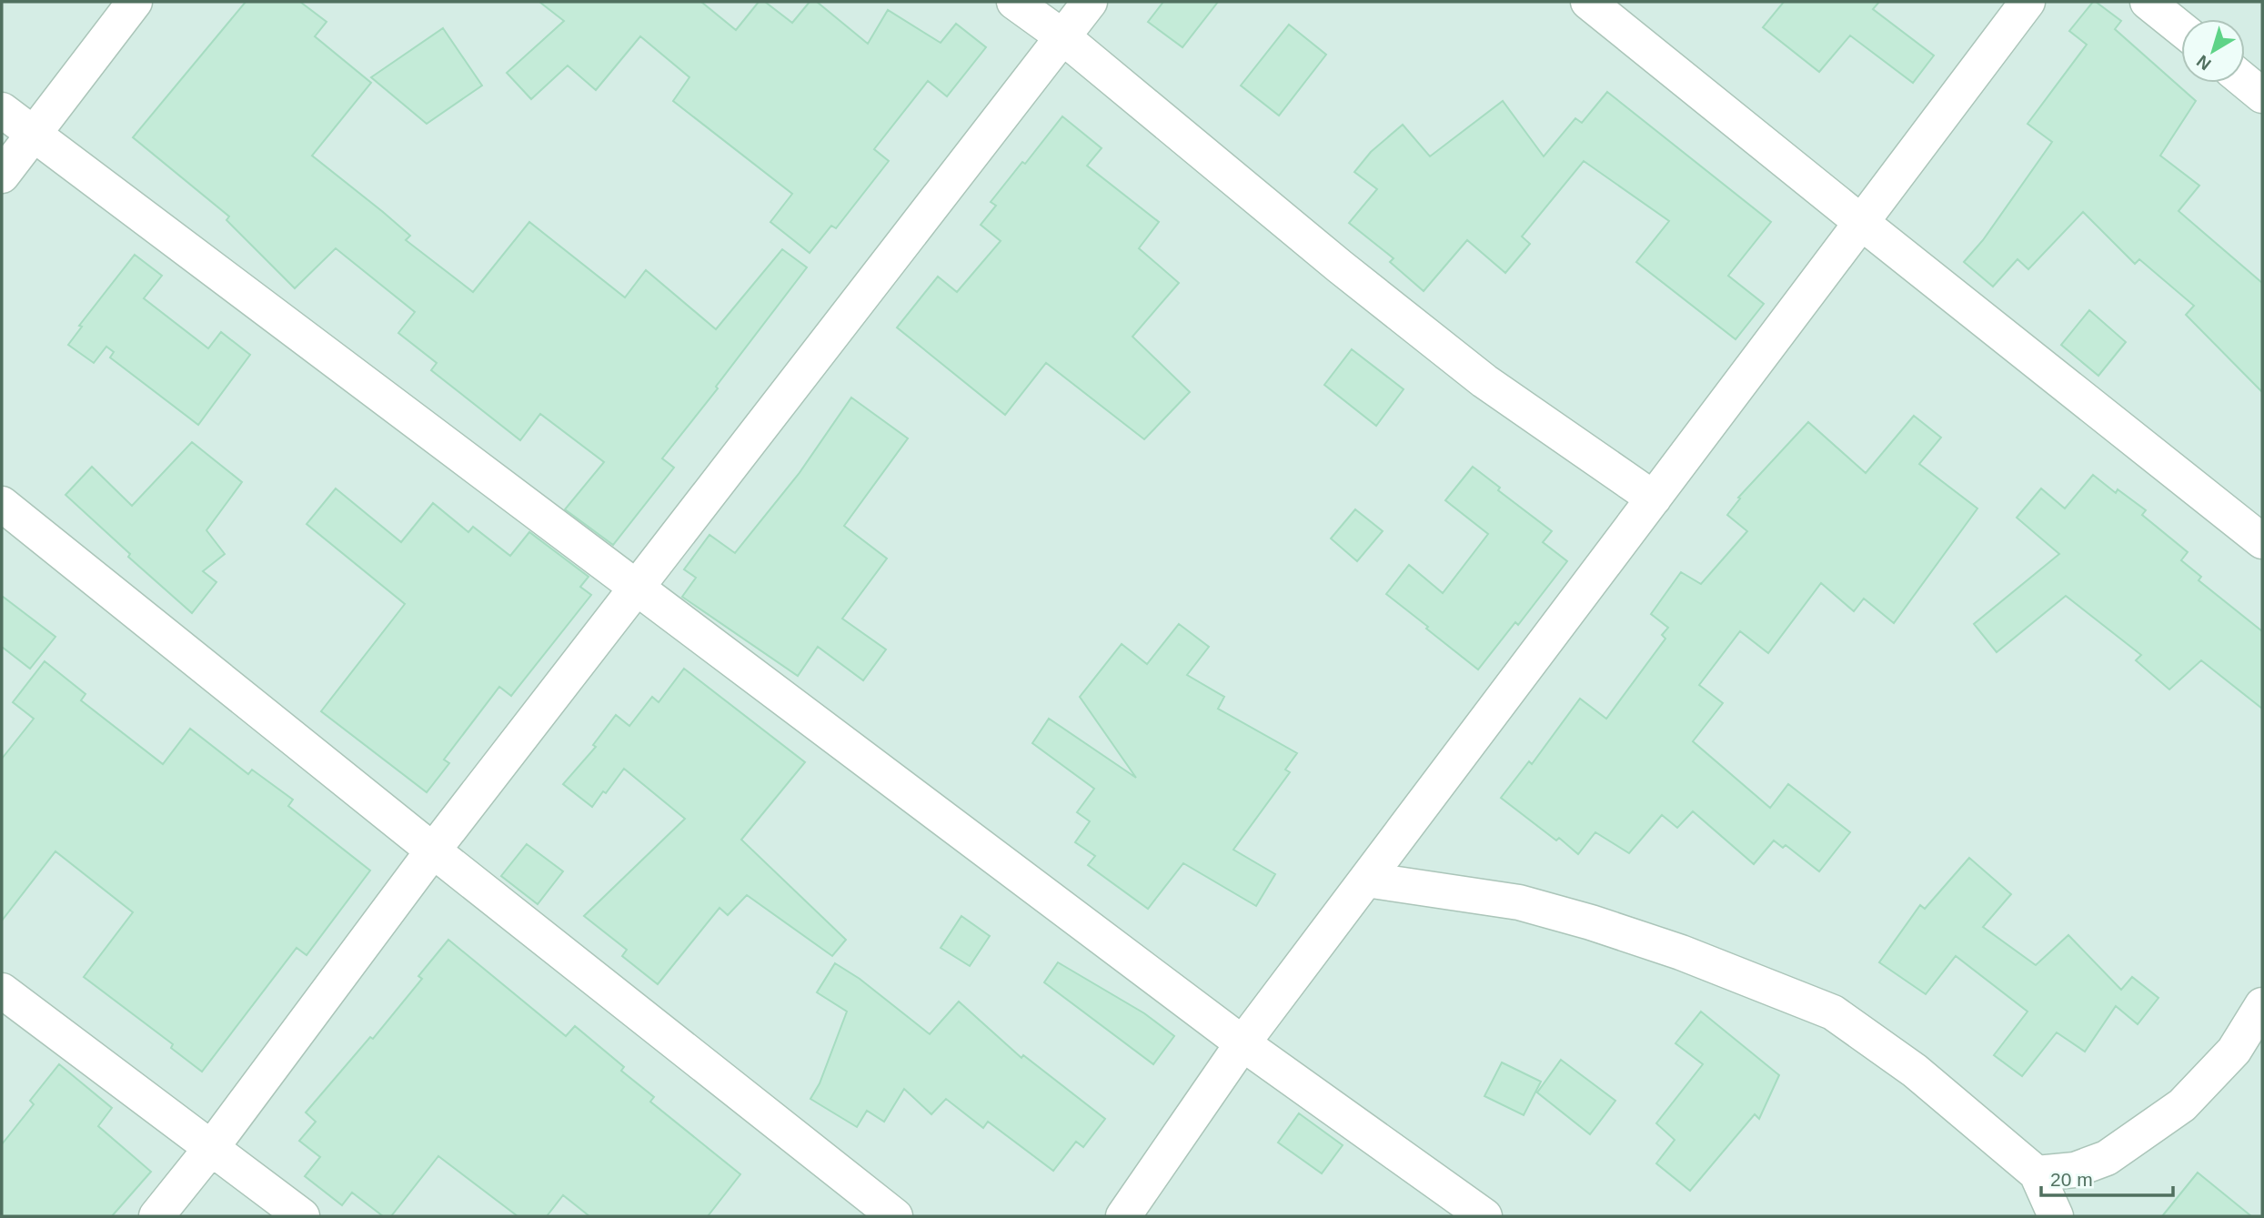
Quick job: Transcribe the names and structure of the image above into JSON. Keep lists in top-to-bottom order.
{
  "scale_bar": "20 m",
  "north": "bottom left"
}
